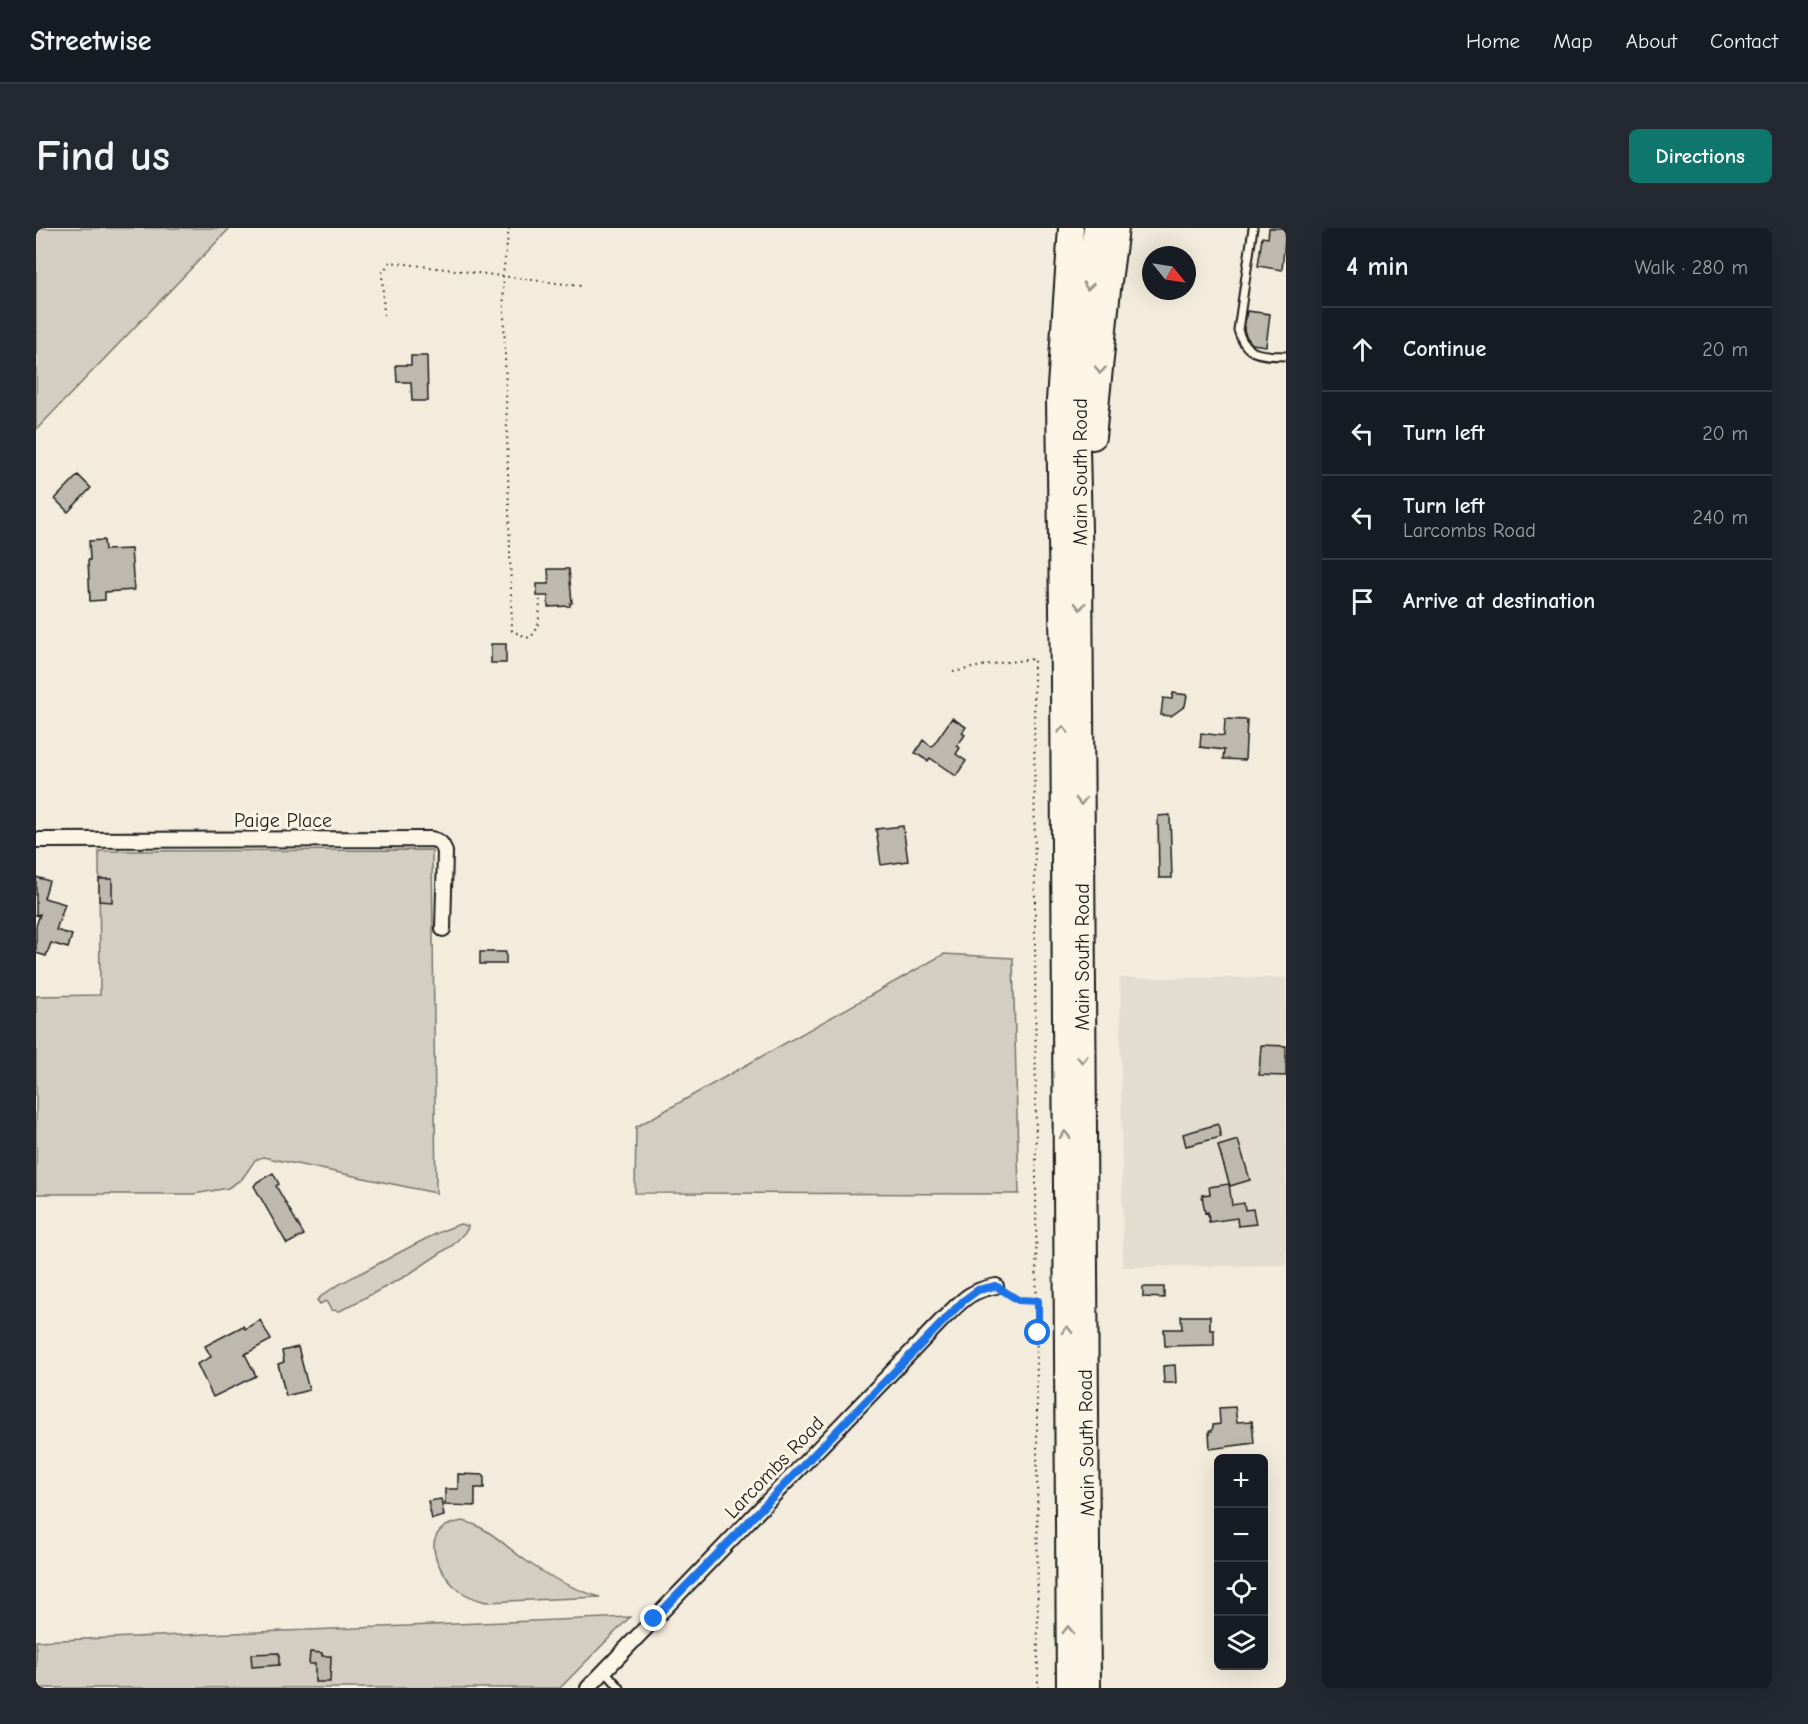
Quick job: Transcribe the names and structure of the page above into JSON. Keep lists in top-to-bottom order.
{
  "streets": {
    "highway": ["Main South Road"],
    "street": ["Paige Place", "Larcombs Road"]
  },
  "north": "bottom right",
  "page": {
    "header": "Streetwise",
    "nav": [
      "Home",
      "Map",
      "About",
      "Contact"
    ],
    "buttons": "Directions",
    "title": "Find us",
    "heading": ["4 min", "Walk · 280 m"],
    "list": [
      ["Continue", "20 m"],
      ["Turn left", "20 m"],
      ["Turn left", "Larcombs Road", "240 m"],
      "Arrive at destination"
    ],
    "map_buttons": ["+", "−"]
  }
}
